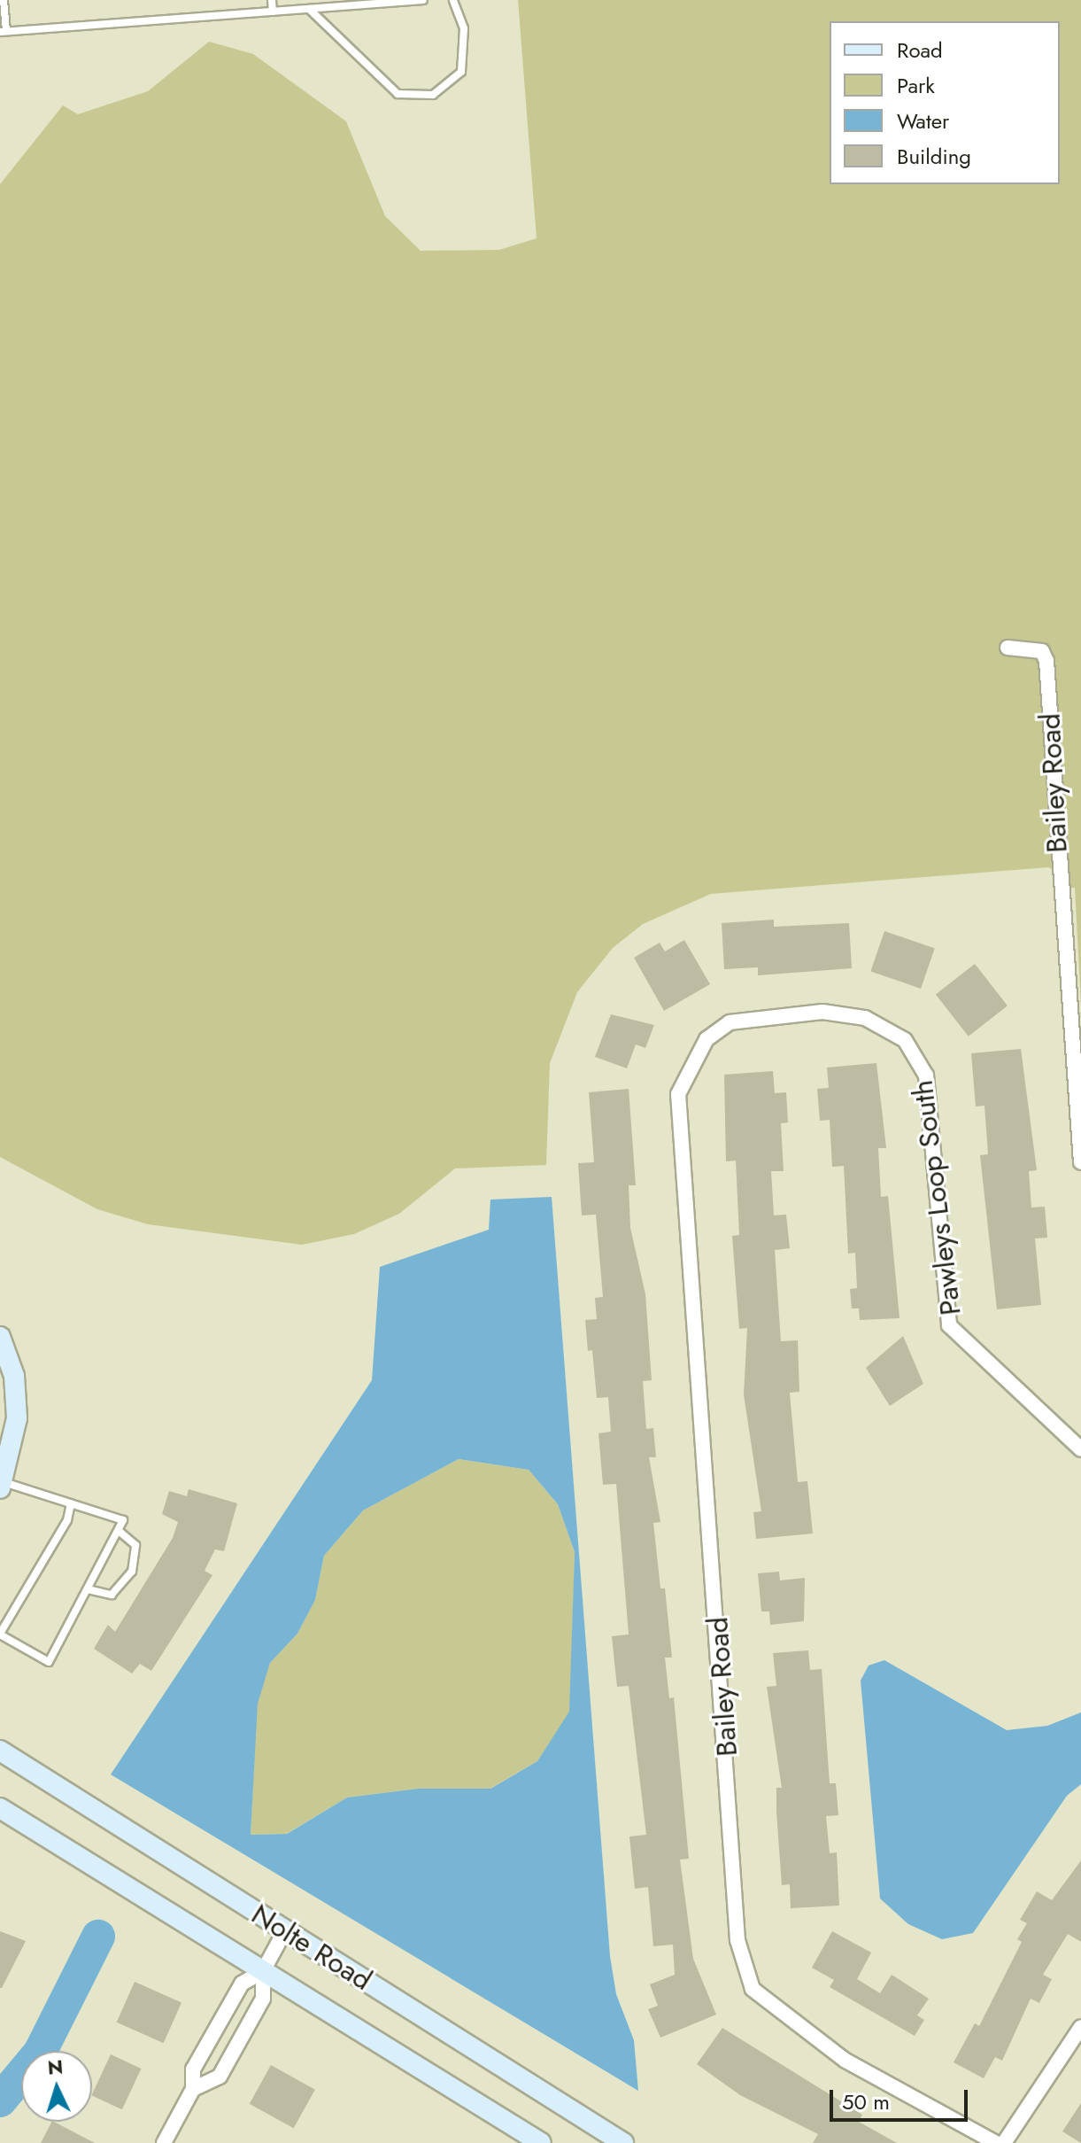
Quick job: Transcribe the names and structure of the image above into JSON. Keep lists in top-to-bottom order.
{
  "streets": {
    "street": ["Bailey Road", "Pawleys Loop South", "Nolte Road"]
  },
  "crossings": [
    ["Bailey Road", "Pawleys Loop South"]
  ],
  "legend": [
    "Road",
    "Park",
    "Water",
    "Building"
  ],
  "scale_bar": "50 m",
  "north": "top"
}
